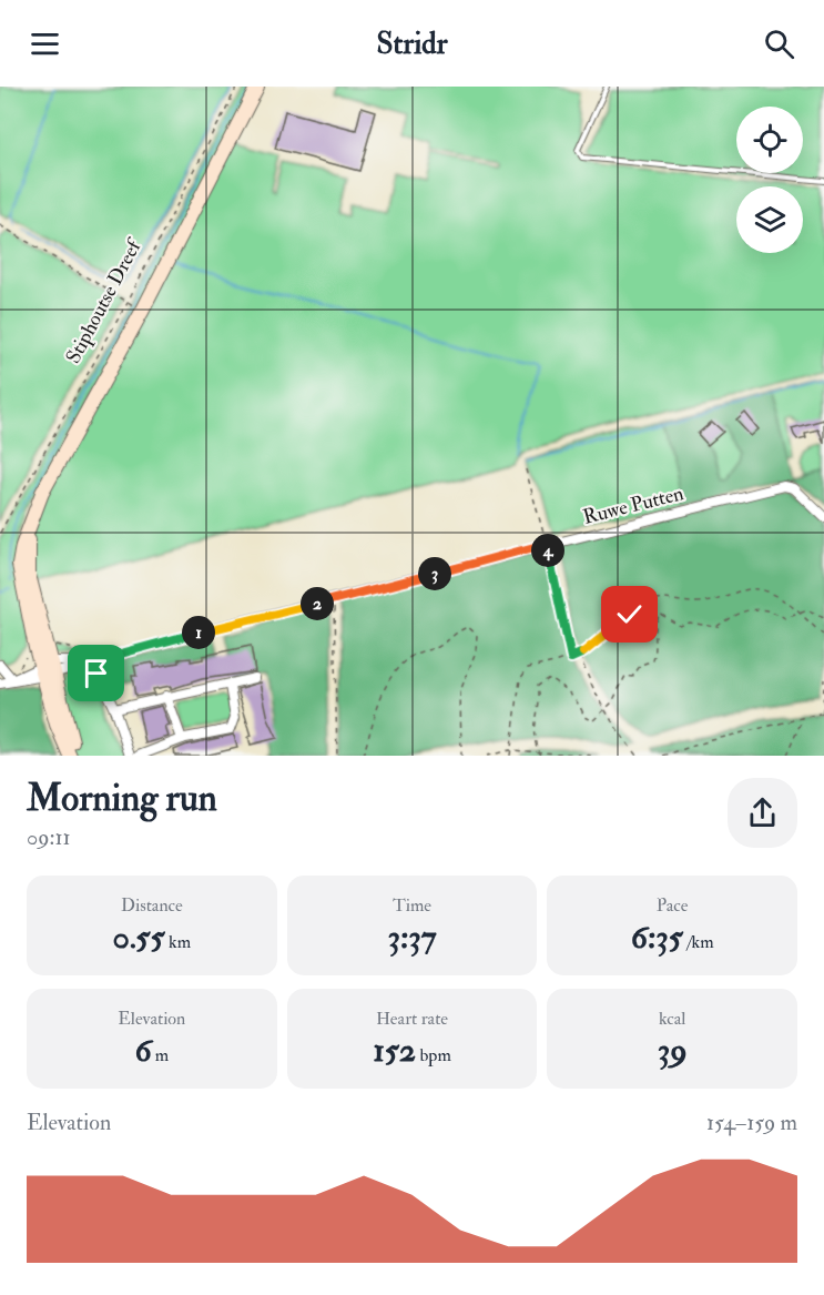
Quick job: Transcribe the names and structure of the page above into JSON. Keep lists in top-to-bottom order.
{
  "streets": {
    "main road": ["Stiphoutse Dreef"],
    "street": ["Ruwe Putten"]
  },
  "crossings": [
    ["Stiphoutse Dreef", "Ruwe Putten"]
  ],
  "page": {
    "header": "Stridr",
    "pins": [
      "4",
      "3",
      "2",
      "1"
    ],
    "heading": ["Morning run", "09:11"],
    "stats": [
      ["Distance", "0.55 km"],
      ["Time", "3:37"],
      ["Pace", "6:35 /km"],
      ["Elevation", "6 m"],
      ["Heart rate", "152 bpm"],
      ["kcal", "39"]
    ],
    "chart": ["Elevation", "154–159 m"]
  }
}
